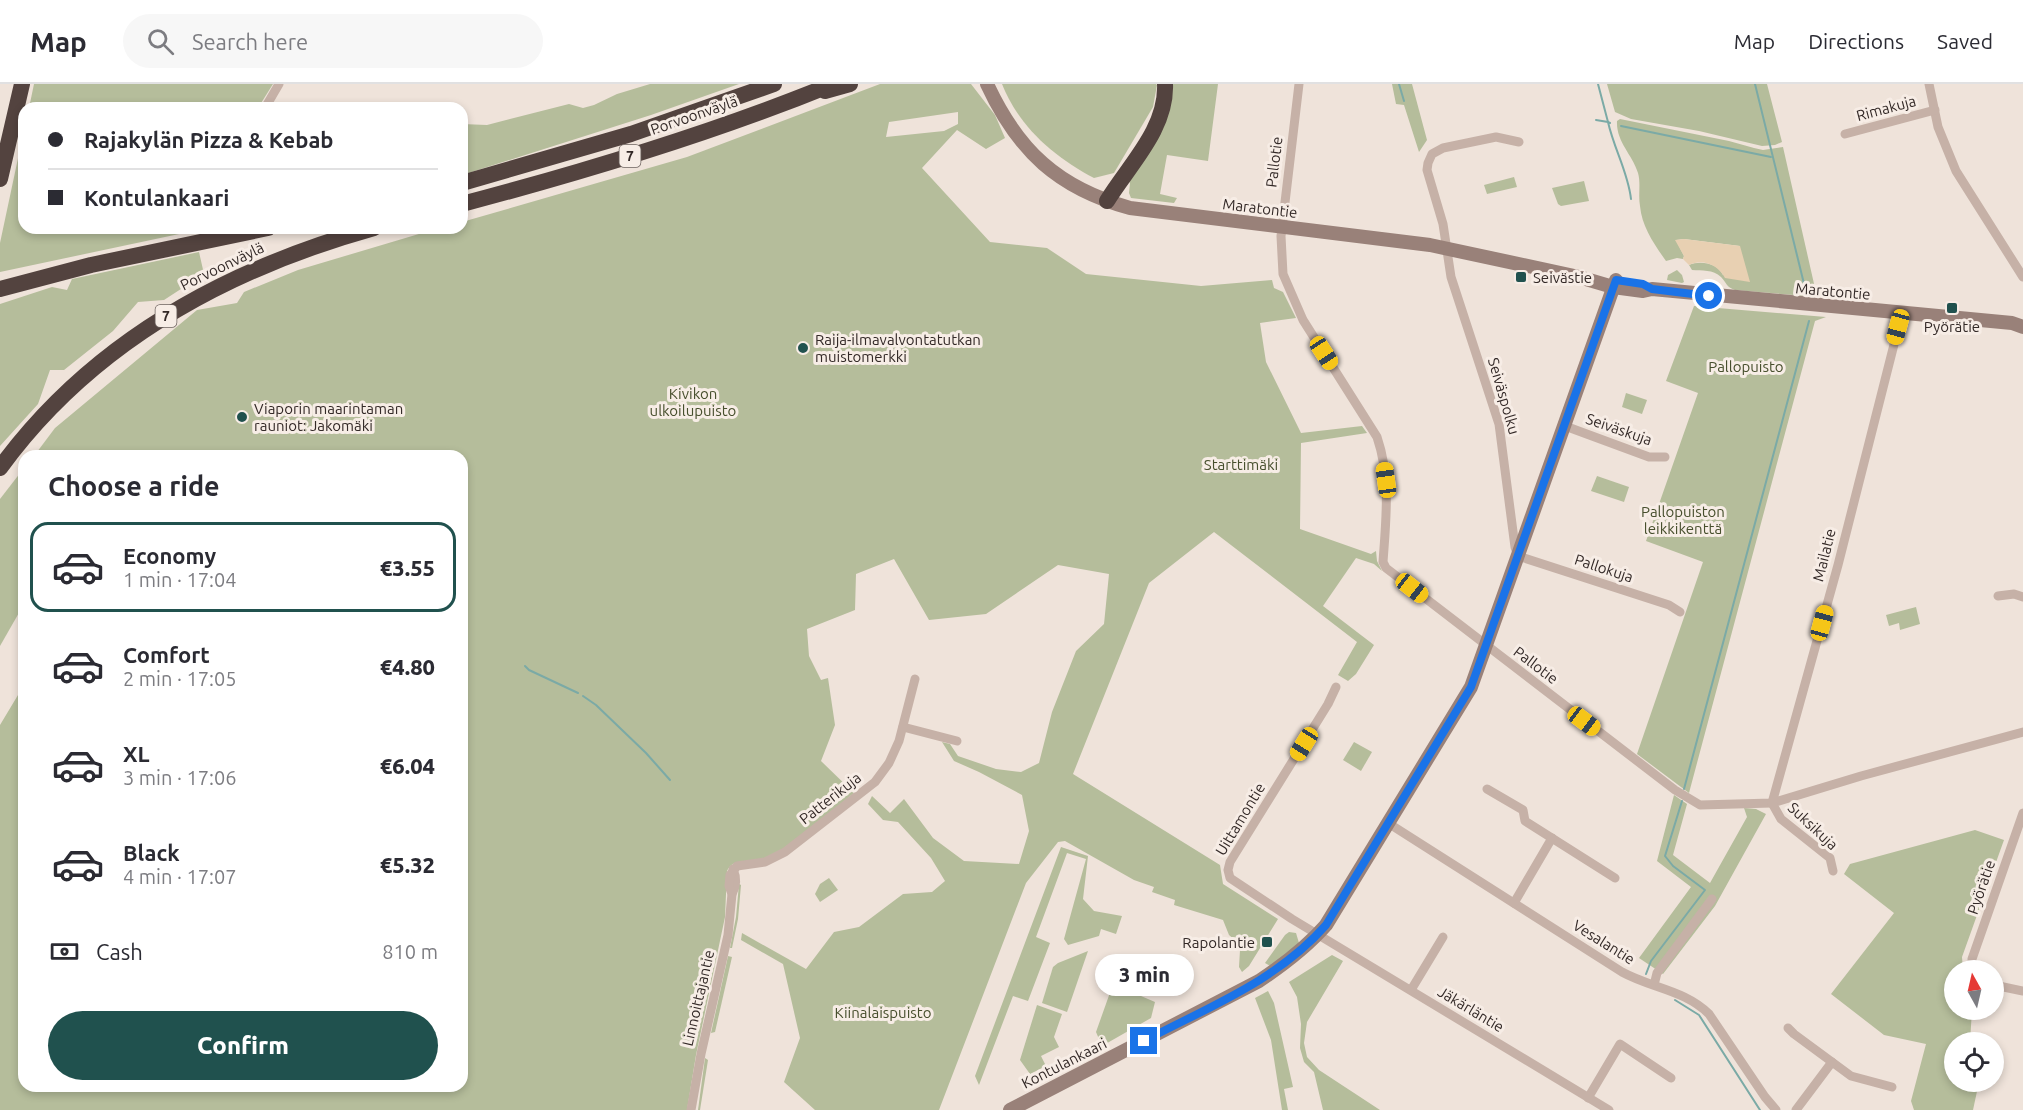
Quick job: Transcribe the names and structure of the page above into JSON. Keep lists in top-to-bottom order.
{
  "streets": {
    "highway": ["Porvoonväylä", "7"],
    "main road": ["Maratontie", "Kontulankaari"],
    "street": [
      "Rimakuja",
      "Pallotie",
      "Seiväspolku",
      "Seiväskuja",
      "Mailatie",
      "Pallokuja",
      "Patterikuja",
      "Uittamontie",
      "Suksikuja",
      "Pyörätie",
      "Vesalantie",
      "Linnoittajantie",
      "Jäkärläntie"
    ]
  },
  "crossings": [
    ["Pallotie", "Maratontie"],
    ["Pallotie", "Mailatie"],
    ["Pallotie", "Suksikuja"],
    ["Maratontie", "Seiväspolku"],
    ["Maratontie", "Mailatie"],
    ["Seiväspolku", "Pallokuja"],
    ["Mailatie", "Suksikuja"],
    ["Patterikuja", "Linnoittajantie"],
    ["Uittamontie", "Jäkärläntie"],
    ["Uittamontie", "Kontulankaari"],
    ["Jäkärläntie", "Kontulankaari"]
  ],
  "parks": [
    "Pallopuisto",
    "Kivikon ulkoilupuisto",
    "Starttimäki",
    "Pallopuiston leikkikenttä",
    "Kiinalaispuisto"
  ],
  "places": {
    "transit": ["Seivästie", "Pyörätie", "Rapolantie"],
    "other": ["Raija-ilmavalvontatutkan muistomerkki", "Viaporin maarintaman rauniot: Jakomäki"]
  },
  "north": "top",
  "page": {
    "header": "Map",
    "search": "Search here",
    "nav": ["Map", "Directions", "Saved"],
    "banner": ["Rajakylän Pizza & Kebab", "Kontulankaari"],
    "heading": "Choose a ride",
    "list": [
      {
        "name": "Economy",
        "note": "1 min · 17:04",
        "value": "€3.55"
      },
      {
        "name": "Comfort",
        "note": "2 min · 17:05",
        "value": "€4.80"
      },
      {
        "name": "XL",
        "note": "3 min · 17:06",
        "value": "€6.04"
      },
      {
        "name": "Black",
        "note": "4 min · 17:07",
        "value": "€5.32"
      }
    ],
    "pay": ["Cash", "810 m"],
    "bubble": "3 min",
    "buttons": "Confirm"
  }
}
